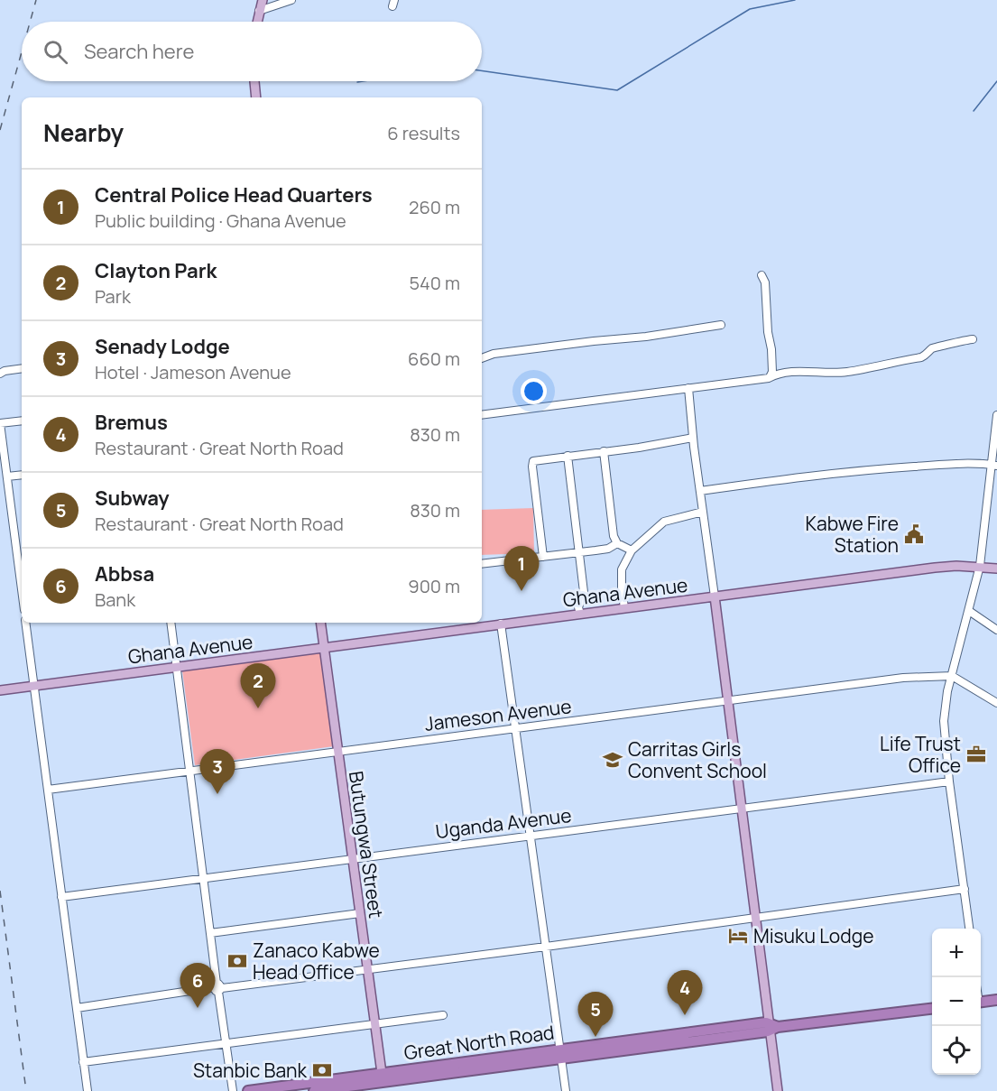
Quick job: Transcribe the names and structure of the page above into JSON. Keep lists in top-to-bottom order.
{
  "streets": {
    "highway": ["Great North Road"],
    "main road": ["Ghana Avenue", "Butungwa Street"],
    "street": ["Jameson Avenue", "Uganda Avenue"]
  },
  "crossings": [
    ["Ghana Avenue", "Butungwa Street"],
    ["Jameson Avenue", "Butungwa Street"],
    ["Uganda Avenue", "Butungwa Street"],
    ["Butungwa Street", "Great North Road"]
  ],
  "places": {
    "public building": ["Kabwe Fire Station"],
    "office": ["Life Trust Office"],
    "school or university": ["Carritas Girls Convent School"],
    "hotel": ["Misuku Lodge"],
    "bank": ["Zanaco Kabwe Head Office", "Stanbic Bank"]
  },
  "page": {
    "search": "Search here",
    "heading": ["Nearby", "6 results"],
    "list": [
      {
        "mark": "1",
        "name": "Central Police Head Quarters",
        "note": "Public building · Ghana Avenue",
        "value": "260 m"
      },
      {
        "mark": "2",
        "name": "Clayton Park",
        "note": "Park",
        "value": "540 m"
      },
      {
        "mark": "3",
        "name": "Senady Lodge",
        "note": "Hotel · Jameson Avenue",
        "value": "660 m"
      },
      {
        "mark": "4",
        "name": "Bremus",
        "note": "Restaurant · Great North Road",
        "value": "830 m"
      },
      {
        "mark": "5",
        "name": "Subway",
        "note": "Restaurant · Great North Road",
        "value": "830 m"
      },
      {
        "mark": "6",
        "name": "Abbsa",
        "note": "Bank",
        "value": "900 m"
      }
    ],
    "pins": [
      "1",
      "2",
      "3",
      "6",
      "4",
      "5"
    ],
    "map_buttons": ["+", "−"]
  }
}
